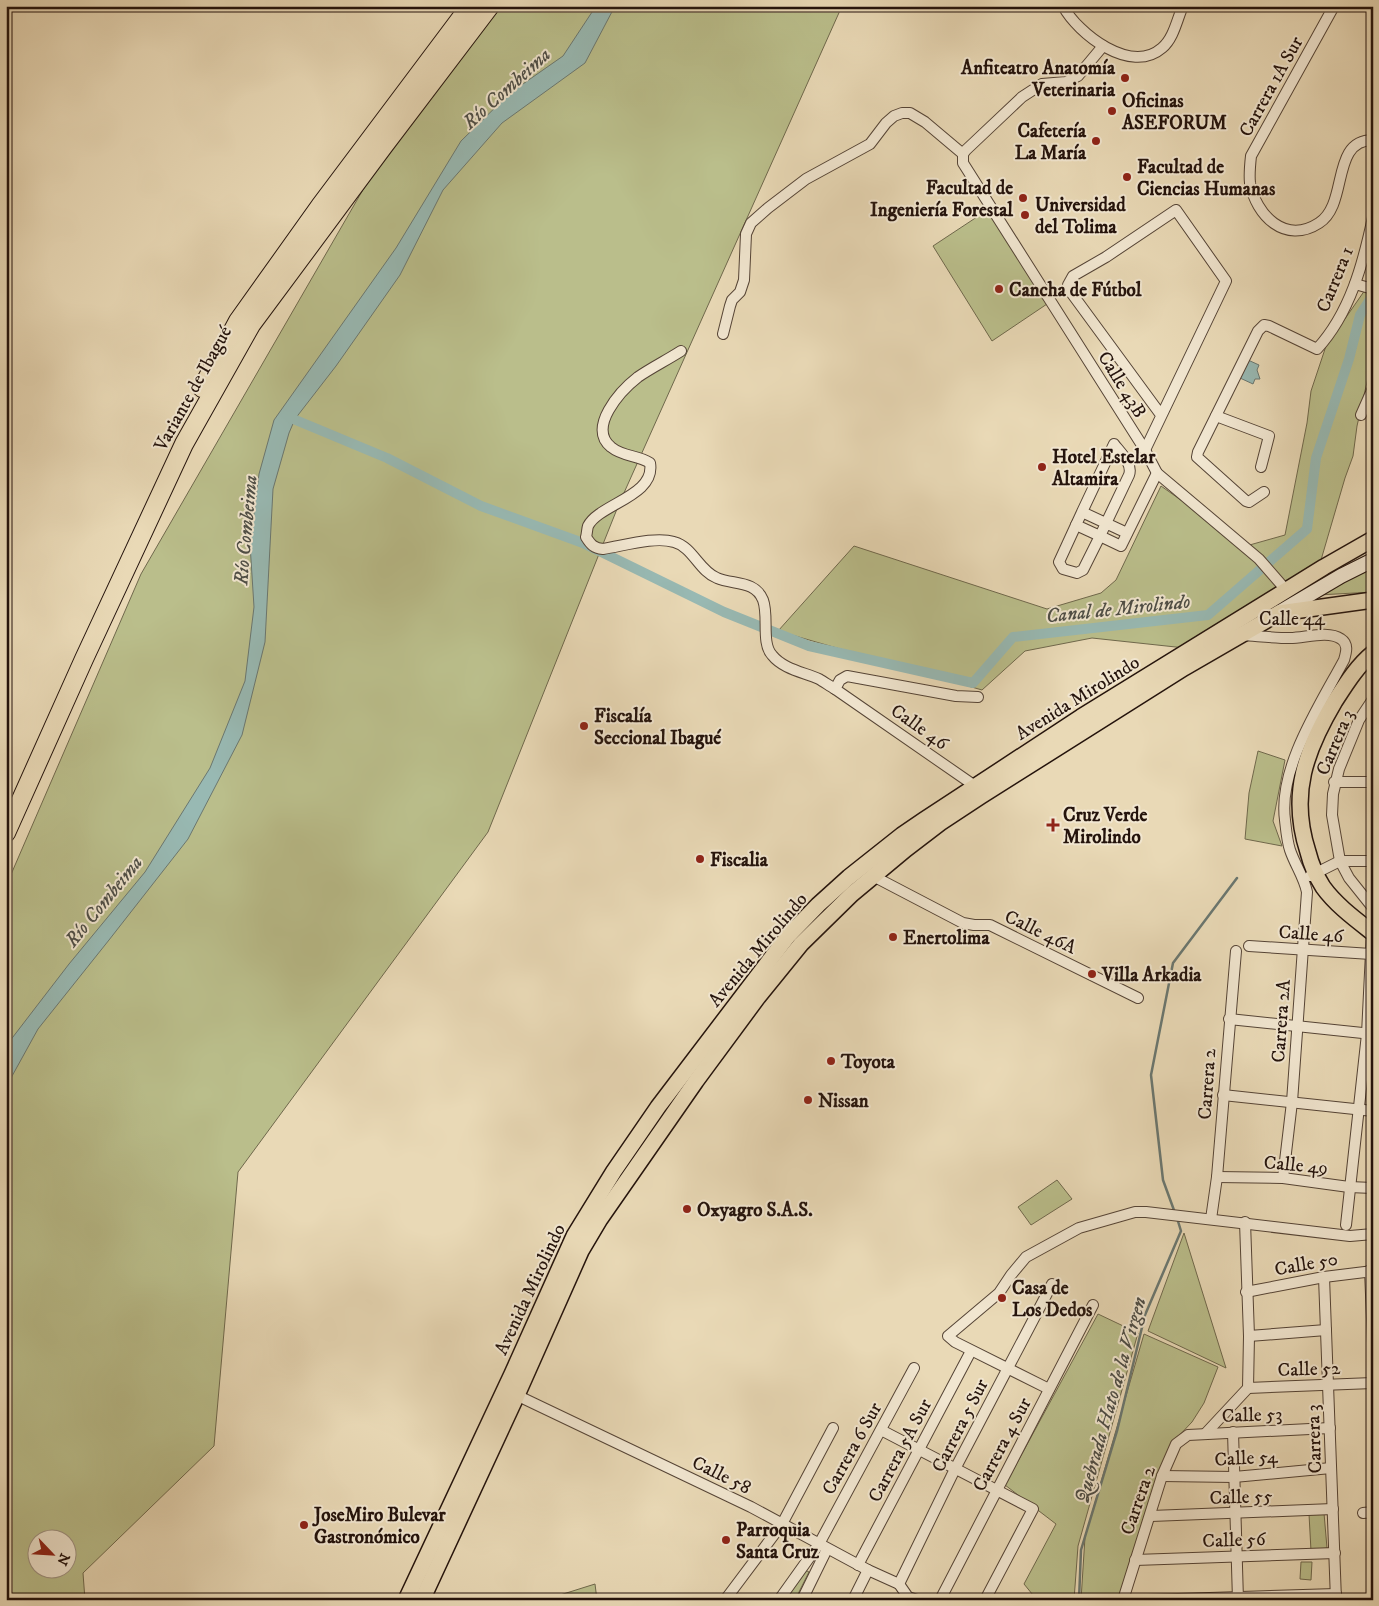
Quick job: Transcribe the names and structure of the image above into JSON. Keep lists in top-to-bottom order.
{
  "streets": {
    "highway": ["Variante de Ibagué"],
    "main road": ["Avenida Mirolindo"],
    "street": [
      "Carrera 1A Sur",
      "Carrera 1",
      "Calle 43B",
      "Calle 44",
      "Calle 46",
      "Carrera 3",
      "Calle 46A",
      "Carrera 2A",
      "Carrera 2",
      "Calle 49",
      "Calle 50",
      "Calle 52",
      "Calle 53",
      "Carrera 5 Sur",
      "Carrera 4 Sur",
      "Carrera 6 Sur",
      "Carrera 5A Sur",
      "Calle 54",
      "Calle 58",
      "Calle 55",
      "Calle 56"
    ]
  },
  "crossings": [
    ["Calle 43B", "Avenida Mirolindo"],
    ["Calle 44", "Avenida Mirolindo"],
    ["Calle 44", "Carrera 2A"],
    ["Avenida Mirolindo", "Calle 46"],
    ["Avenida Mirolindo", "Calle 46A"],
    ["Avenida Mirolindo", "Calle 58"],
    ["Calle 46", "Carrera 2A"],
    ["Carrera 3", "Calle 50"],
    ["Carrera 3", "Calle 52"],
    ["Carrera 3", "Calle 53"],
    ["Carrera 3", "Calle 54"],
    ["Carrera 3", "Calle 55"],
    ["Carrera 3", "Calle 56"],
    ["Carrera 2A", "Calle 49"],
    ["Carrera 2", "Calle 49"],
    ["Carrera 2", "Calle 53"],
    ["Carrera 2", "Calle 54"],
    ["Carrera 2", "Calle 55"],
    ["Carrera 2", "Calle 56"],
    ["Carrera 5 Sur", "Calle 58"],
    ["Carrera 6 Sur", "Calle 58"],
    ["Carrera 5A Sur", "Calle 58"]
  ],
  "water": ["Río Combeima", "Canal de Mirolindo", "Quebrada Hato de la Virgen"],
  "places": {
    "other": [
      "Anfiteatro Anatomía Veterinaria",
      "Oficinas ASEFORUM",
      "Cafetería La María",
      "Facultad de Ciencias Humanas",
      "Facultad de Ingeniería Forestal",
      "Universidad del Tolima",
      "Cancha de Fútbol",
      "Hotel Estelar Altamira",
      "Fiscalía Seccional Ibagué",
      "Fiscalia",
      "Enertolima",
      "Villa Arkadia",
      "Toyota",
      "Nissan",
      "Oxyagro S.A.S.",
      "Casa de Los Dedos",
      "JoseMiro Bulevar Gastronómico",
      "Parroquia Santa Cruz"
    ],
    "health": ["Cruz Verde Mirolindo"]
  },
  "north": "bottom right"
}
